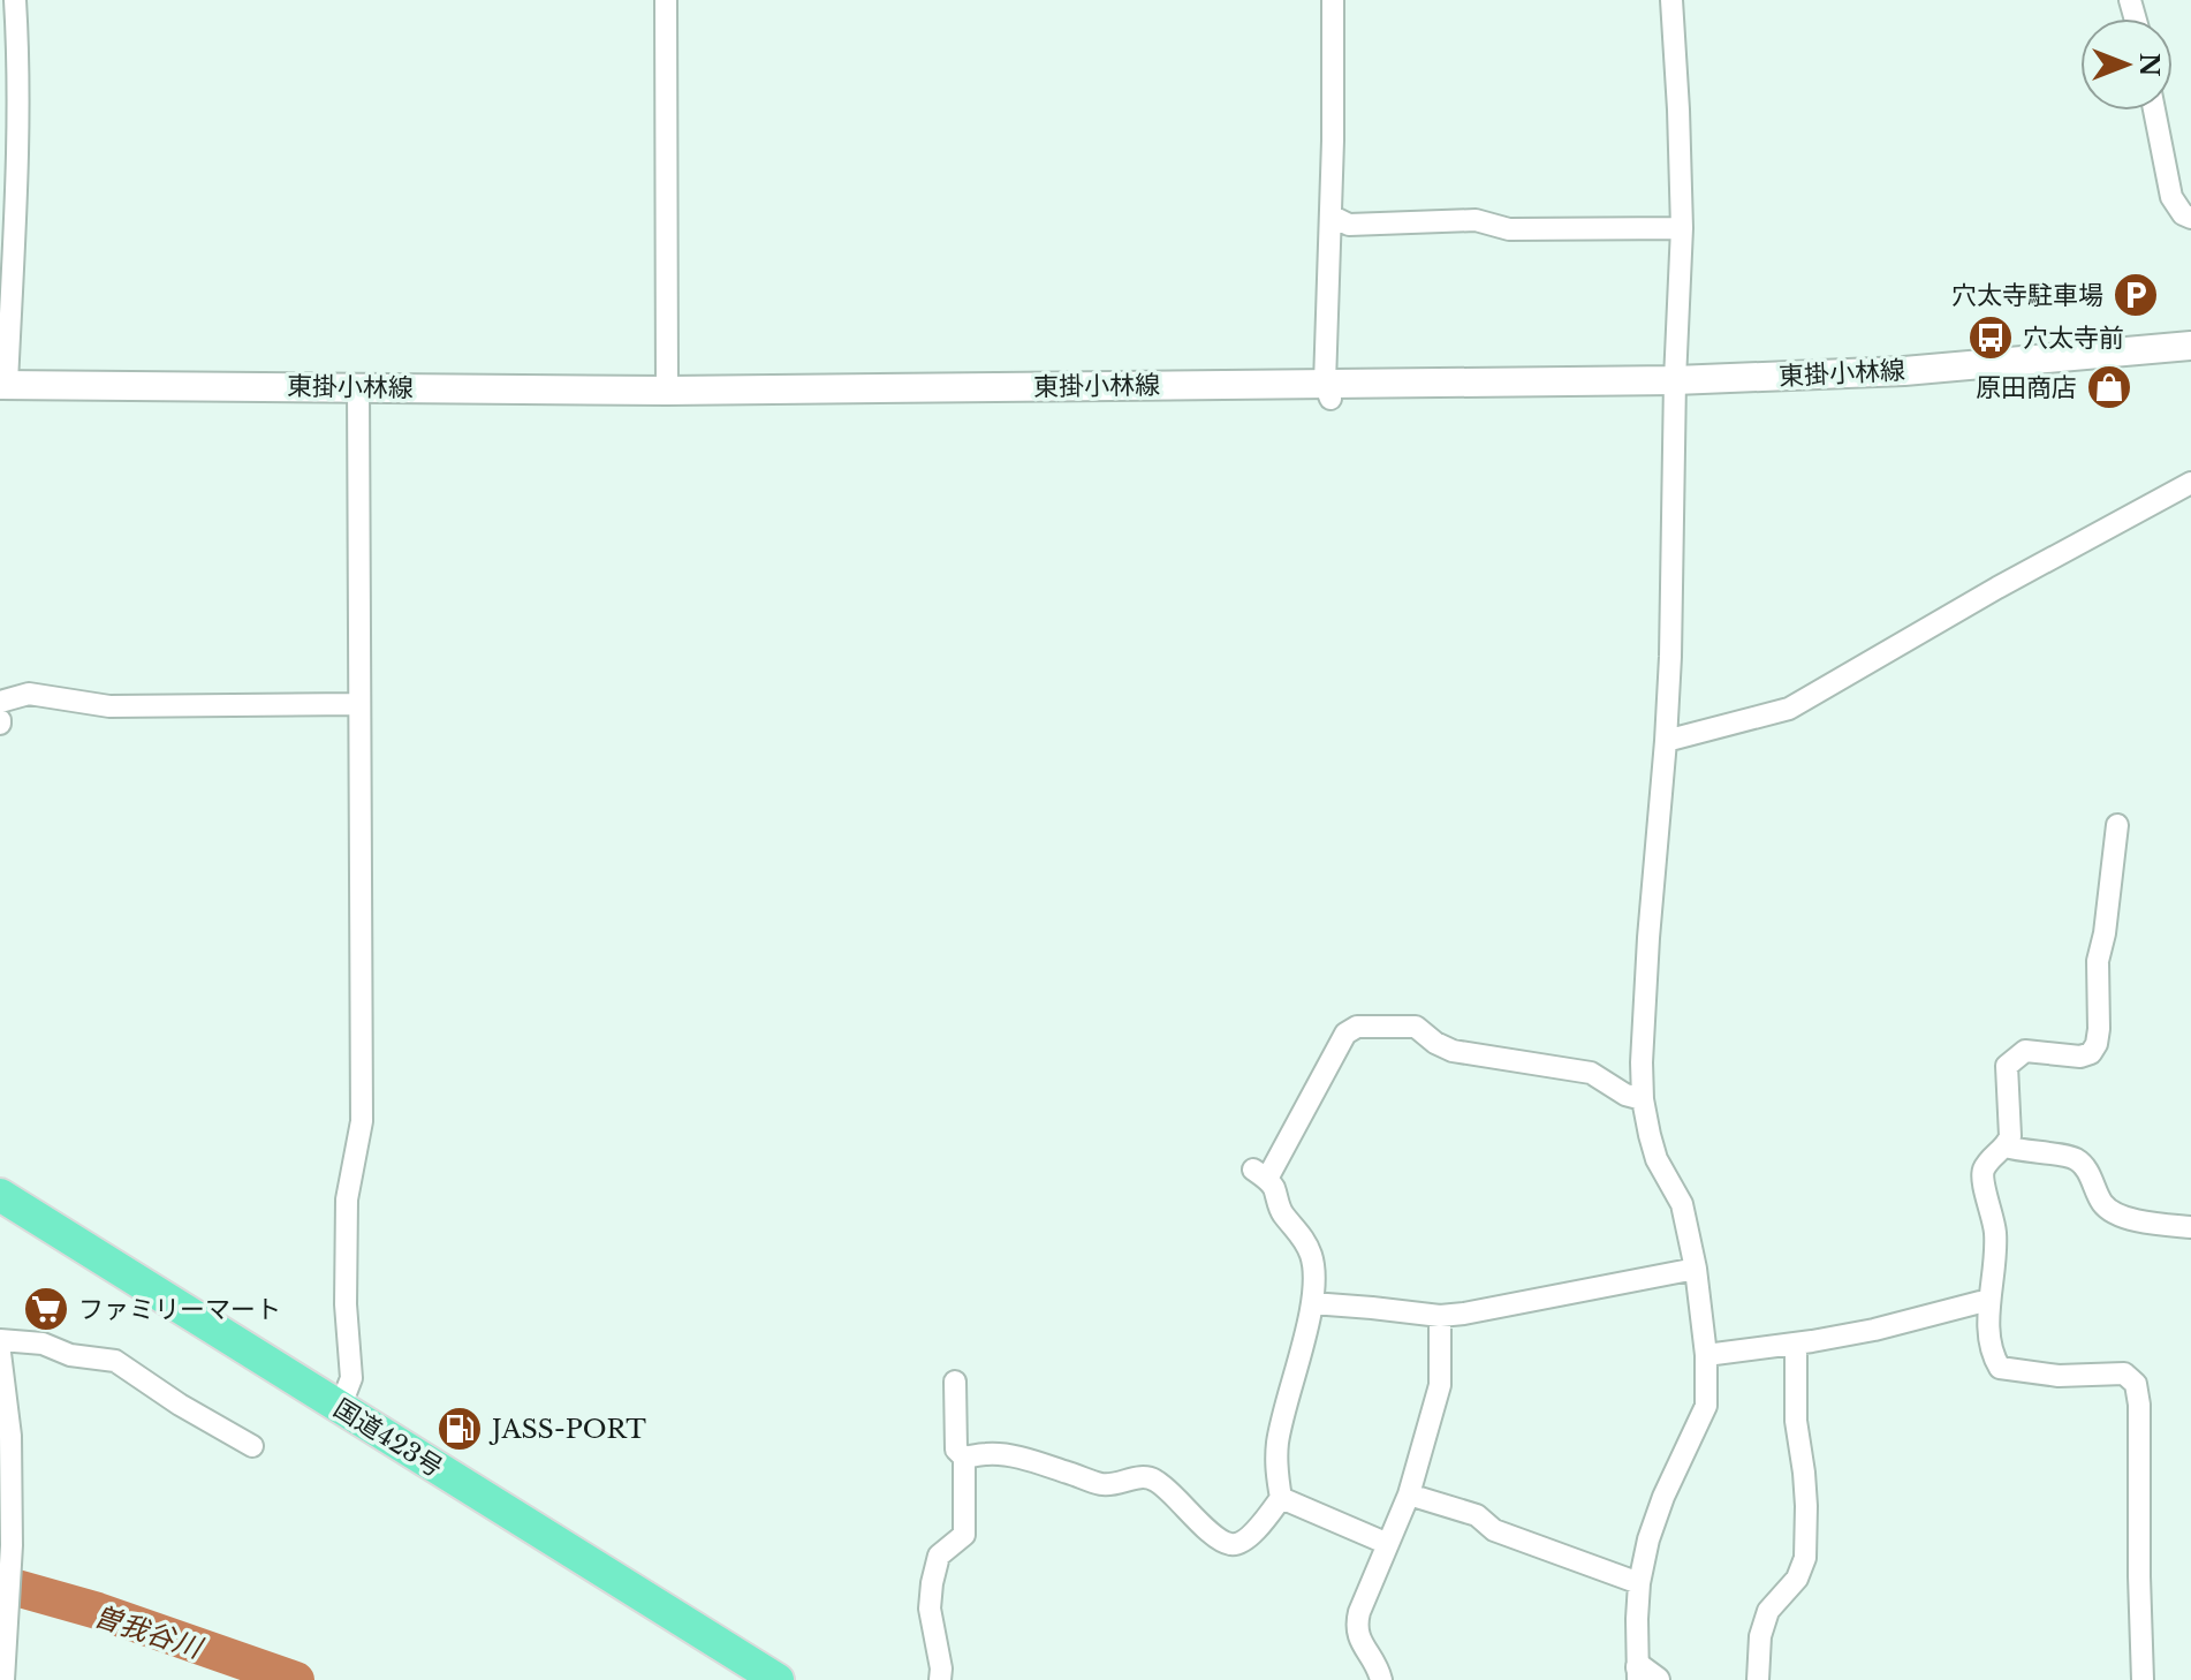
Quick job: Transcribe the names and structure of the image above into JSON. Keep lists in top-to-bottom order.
{
  "streets": {
    "highway": ["国道423号"],
    "main road": ["東掛小林線"]
  },
  "water": ["曽我谷川"],
  "places": {
    "parking": ["穴太寺駐車場"],
    "bus stop": ["穴太寺前"],
    "shop": ["原田商店"],
    "supermarket": ["ファミリーマート"],
    "fuel station": ["JASS-PORT"]
  },
  "north": "right"
}
